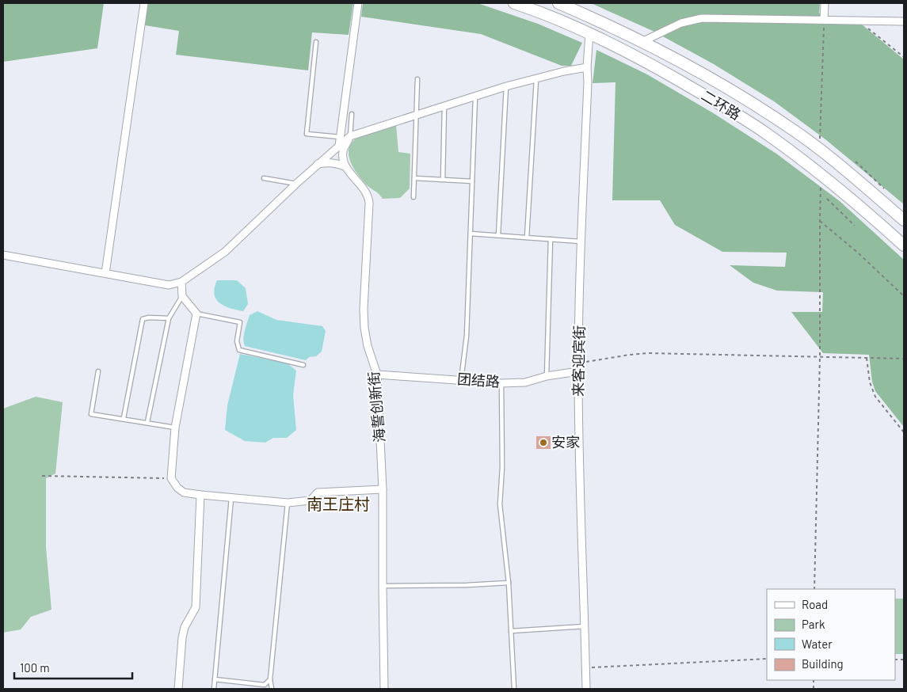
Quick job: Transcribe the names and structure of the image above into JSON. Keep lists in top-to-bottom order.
{
  "streets": {
    "main road": ["二环路"],
    "street": ["来客迎宾街", "团结路", "海誓创新街"]
  },
  "crossings": [
    ["二环路", "来客迎宾街"],
    ["来客迎宾街", "团结路"],
    ["团结路", "海誓创新街"]
  ],
  "districts": ["南王庄村"],
  "places": ["安家"],
  "legend": [
    "Road",
    "Park",
    "Water",
    "Building"
  ],
  "scale_bar": "100 m"
}
